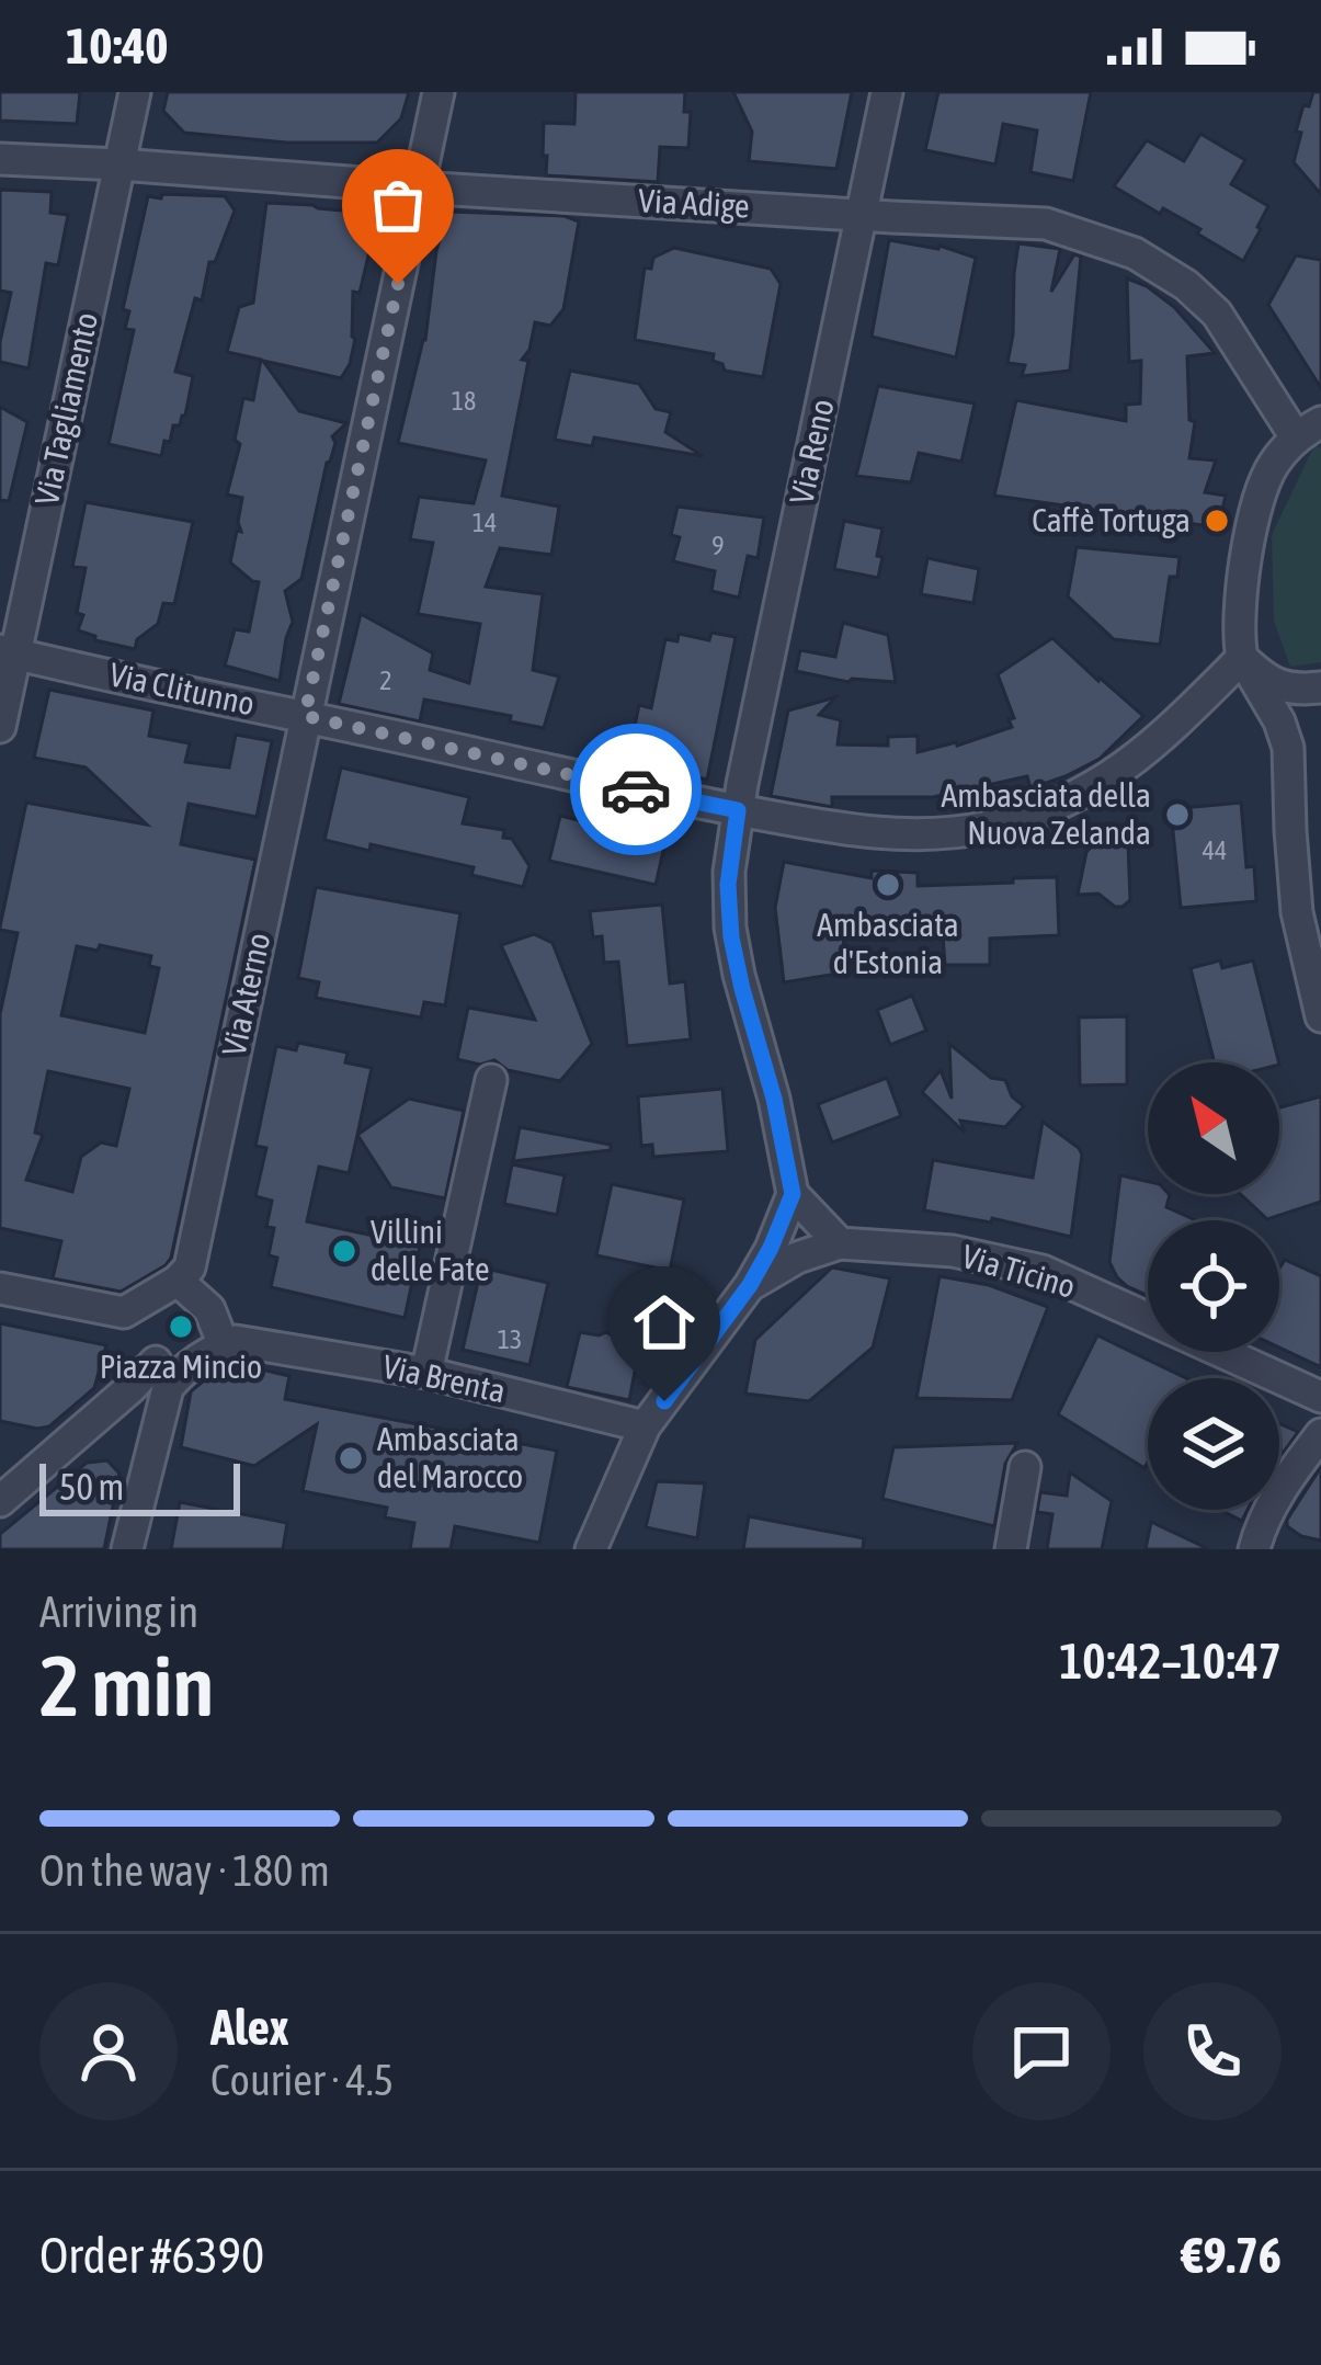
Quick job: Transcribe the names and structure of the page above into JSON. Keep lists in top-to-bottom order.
{
  "streets": {
    "street": [
      "Via Adige",
      "Via Tagliamento",
      "Via Reno",
      "Via Clitunno",
      "Via Aterno",
      "Via Ticino",
      "Via Brenta"
    ]
  },
  "crossings": [
    ["Via Adige", "Via Tagliamento"],
    ["Via Adige", "Via Reno"],
    ["Via Adige", "Via Aterno"],
    ["Via Tagliamento", "Via Clitunno"],
    ["Via Reno", "Via Clitunno"],
    ["Via Clitunno", "Via Aterno"]
  ],
  "places": [
    "Caffè Tortuga",
    "Ambasciata della Nuova Zelanda",
    "Ambasciata d'Estonia",
    "Villini delle Fate",
    "Piazza Mincio",
    "Ambasciata del Marocco"
  ],
  "house_numbers": [
    "18",
    "14",
    "9",
    "2",
    "44",
    "13"
  ],
  "scale_bar": "50 m",
  "north": "top left",
  "page": {
    "status": "10:40",
    "scale": "50 m",
    "heading": ["2 min", "Arriving in", "10:42–10:47"],
    "panel": [
      "Alex",
      "Courier · 4.5",
      "Order #6390",
      "€9.76"
    ],
    "bar": "On the way · 180 m"
  }
}
